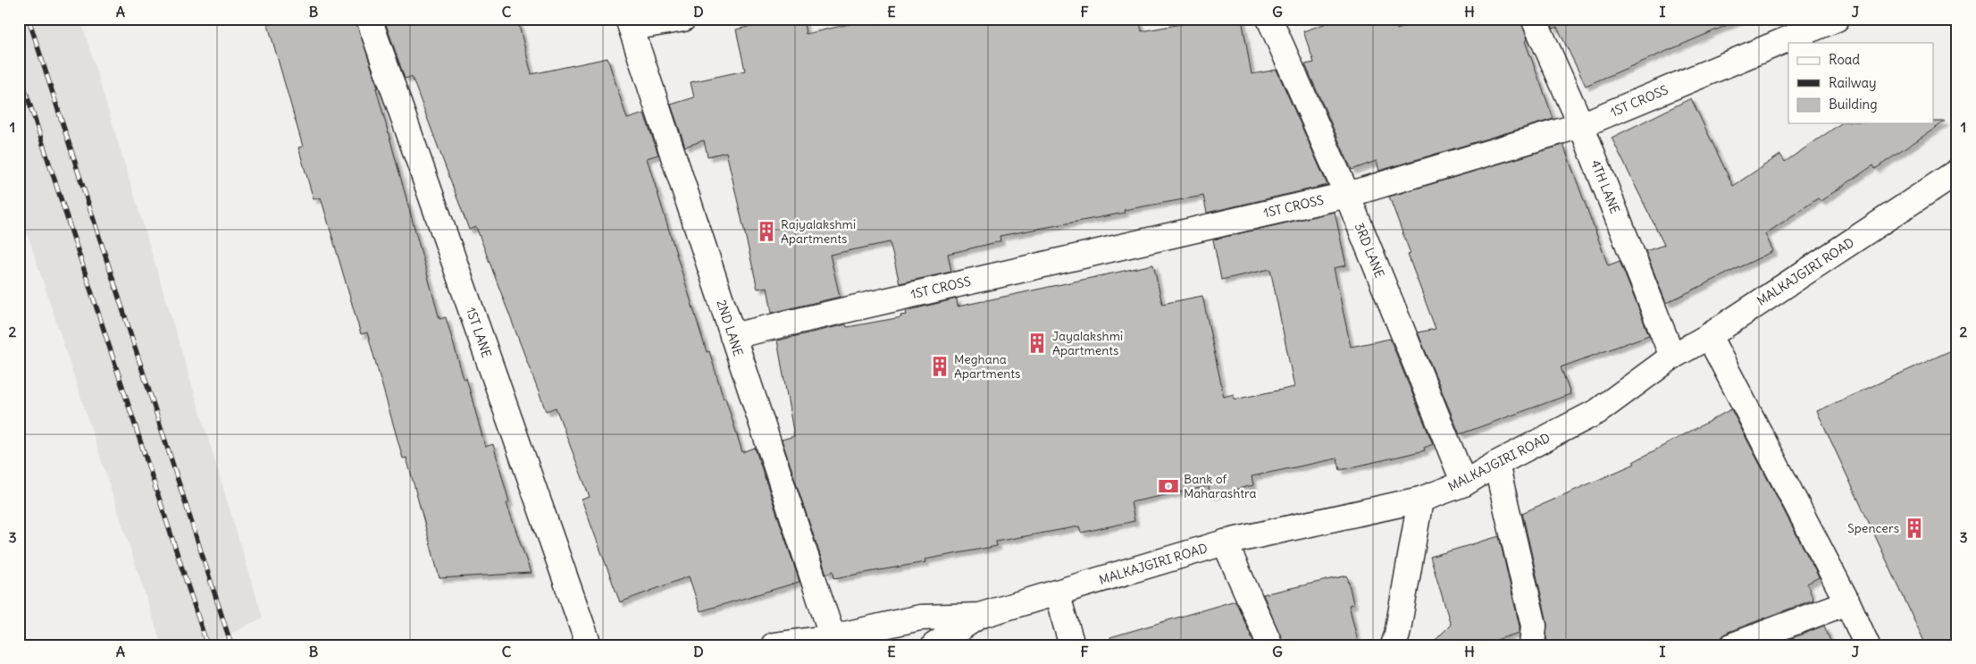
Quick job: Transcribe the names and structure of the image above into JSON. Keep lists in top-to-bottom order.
{
  "streets": {
    "street": [
      "1ST CROSS",
      "4TH LANE",
      "3RD LANE",
      "MALKAJGIRI ROAD",
      "2ND LANE",
      "1ST LANE"
    ]
  },
  "crossings": [
    ["1ST CROSS", "4TH LANE"],
    ["1ST CROSS", "3RD LANE"],
    ["1ST CROSS", "2ND LANE"],
    ["4TH LANE", "MALKAJGIRI ROAD"],
    ["3RD LANE", "MALKAJGIRI ROAD"],
    ["MALKAJGIRI ROAD", "2ND LANE"]
  ],
  "places": {
    "building": [
      "Rajyalakshmi Apartments",
      "Jayalakshmi Apartments",
      "Meghana Apartments",
      "Spencers"
    ],
    "bank": ["Bank of Maharashtra"]
  },
  "legend": ["Road", "Railway", "Building"],
  "grid": {
    "columns": [
      "A",
      "B",
      "C",
      "D",
      "E",
      "F",
      "G",
      "H",
      "I",
      "J"
    ],
    "rows": ["1", "2", "3"]
  }
}
